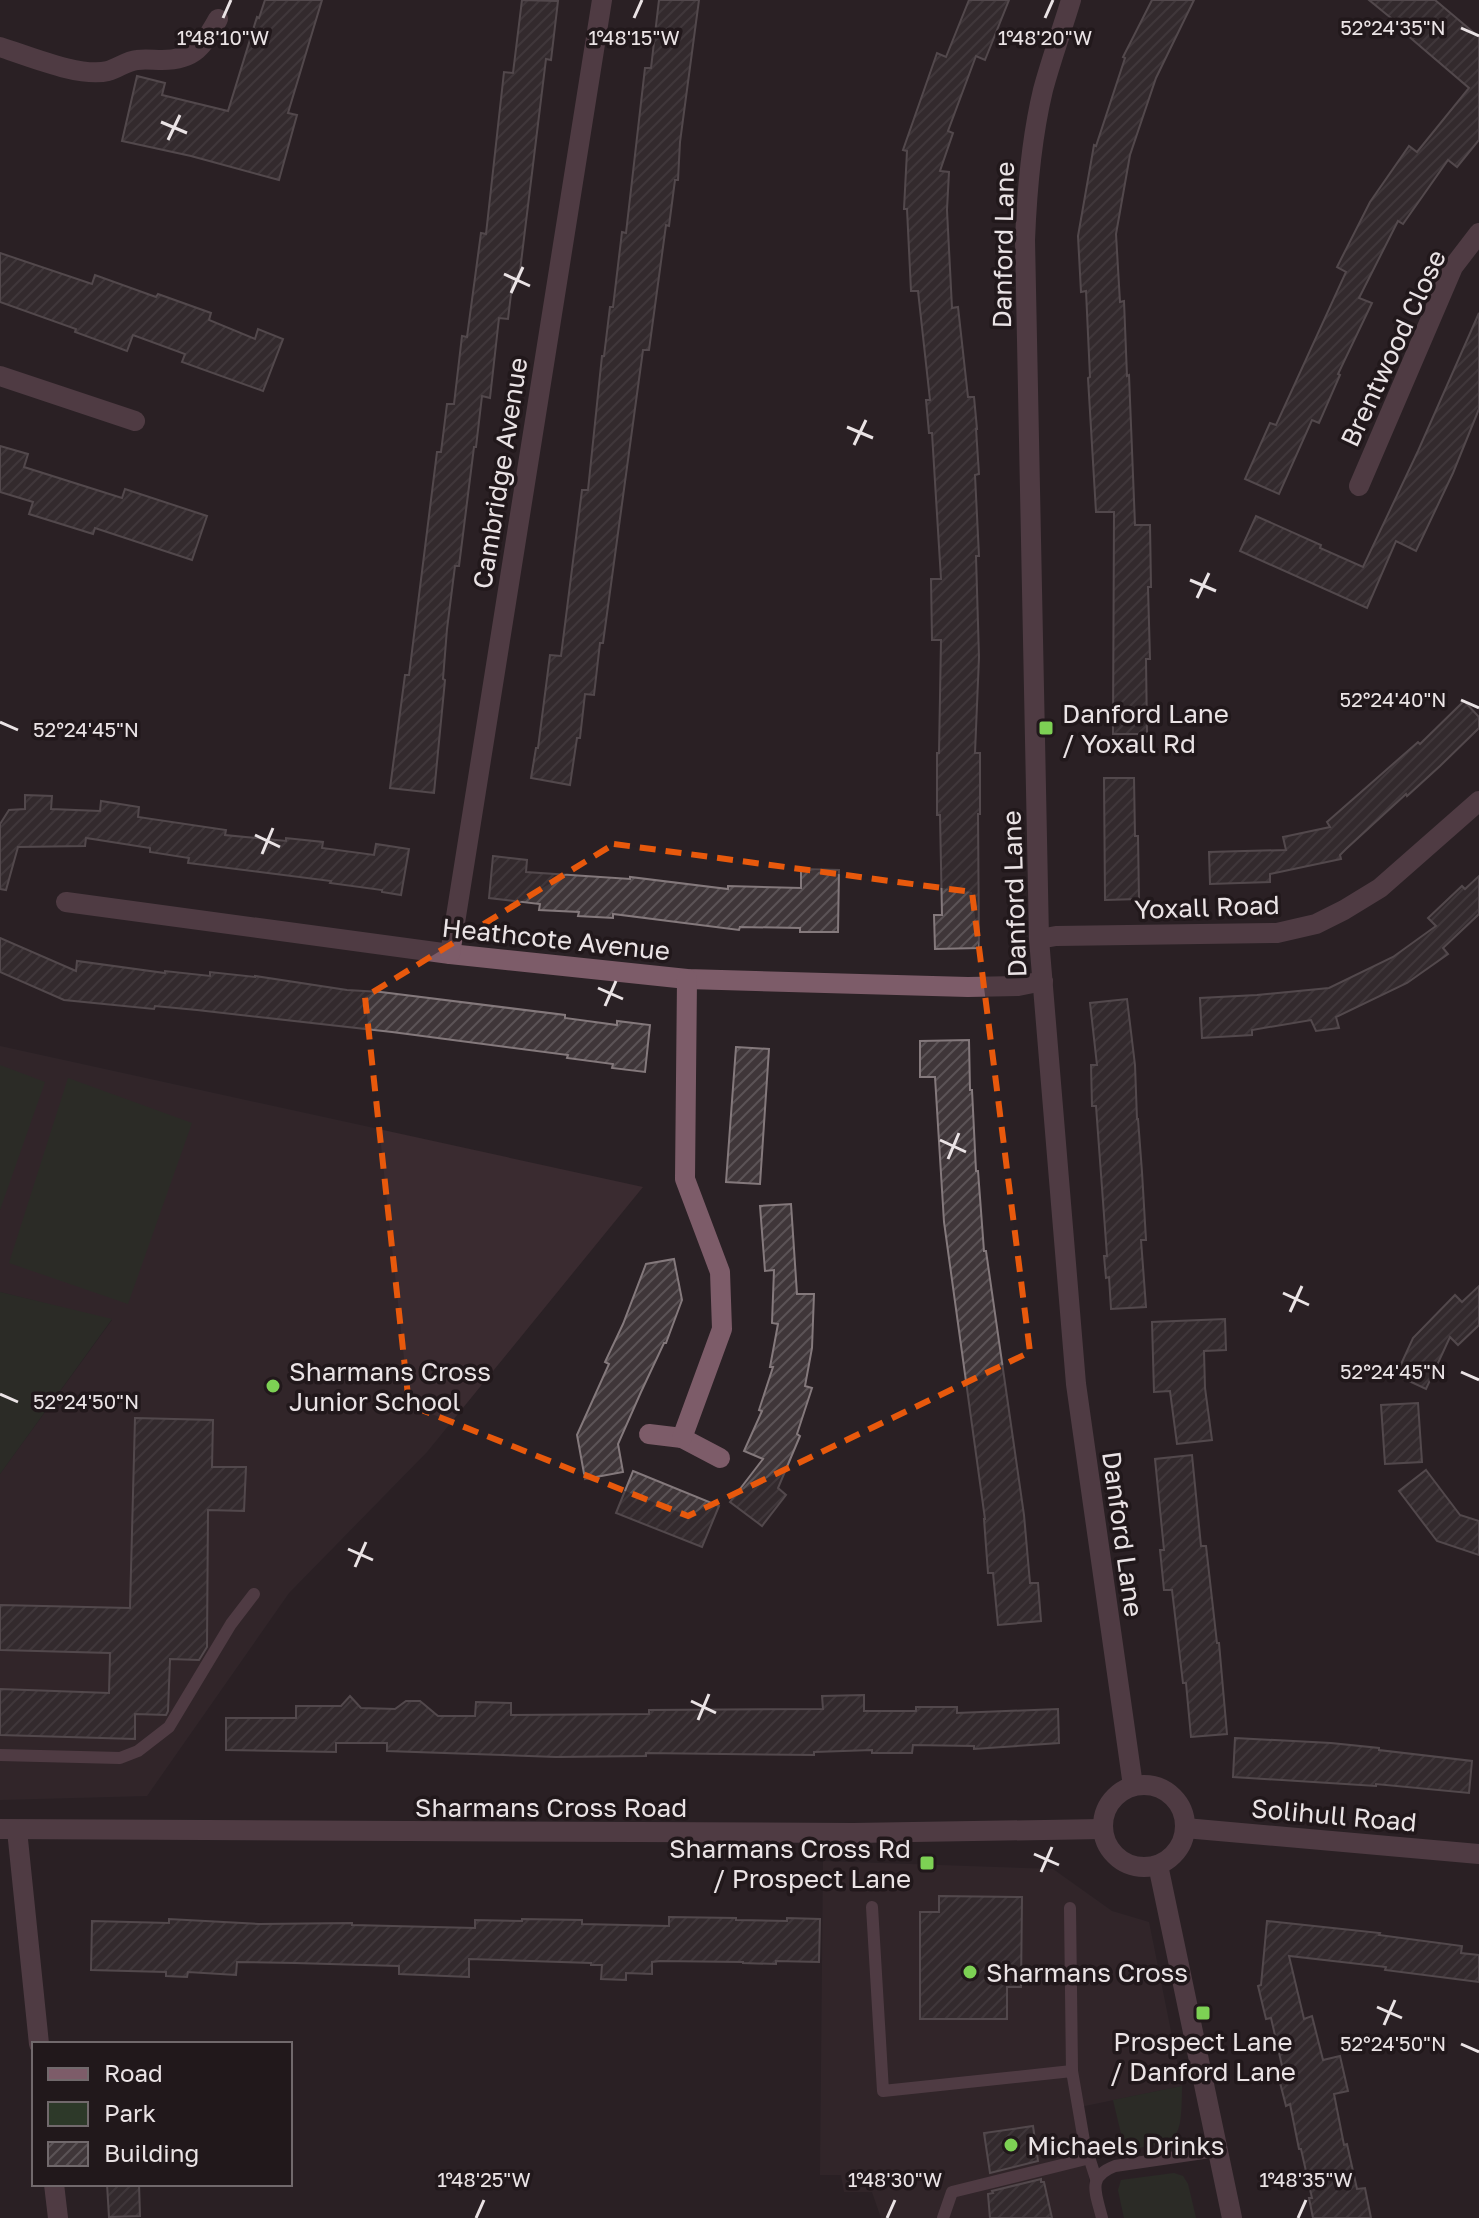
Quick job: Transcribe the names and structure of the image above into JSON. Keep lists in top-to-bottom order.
{
  "streets": {
    "street": [
      "Danford Lane",
      "Brentwood Close",
      "Cambridge Avenue",
      "Yoxall Road",
      "Heathcote Avenue",
      "Sharmans Cross Road",
      "Solihull Road"
    ]
  },
  "crossings": [
    ["Danford Lane", "Yoxall Road"],
    ["Danford Lane", "Heathcote Avenue"],
    ["Danford Lane", "Sharmans Cross Road"],
    ["Danford Lane", "Solihull Road"],
    ["Cambridge Avenue", "Heathcote Avenue"],
    ["Sharmans Cross Road", "Solihull Road"]
  ],
  "places": {
    "transit": ["Danford Lane / Yoxall Rd", "Sharmans Cross Rd / Prospect Lane", "Prospect Lane / Danford Lane"],
    "other": ["Sharmans Cross Junior School", "Sharmans Cross", "Michaels Drinks"]
  },
  "legend": ["Road", "Park", "Building"],
  "coordinates": [
    "52°24'35\"N",
    "1°48'10\"W",
    "1°48'20\"W",
    "1°48'15\"W",
    "52°24'40\"N",
    "52°24'45\"N",
    "52°24'50\"N",
    "1°48'25\"W",
    "1°48'30\"W",
    "1°48'35\"W"
  ]
}
